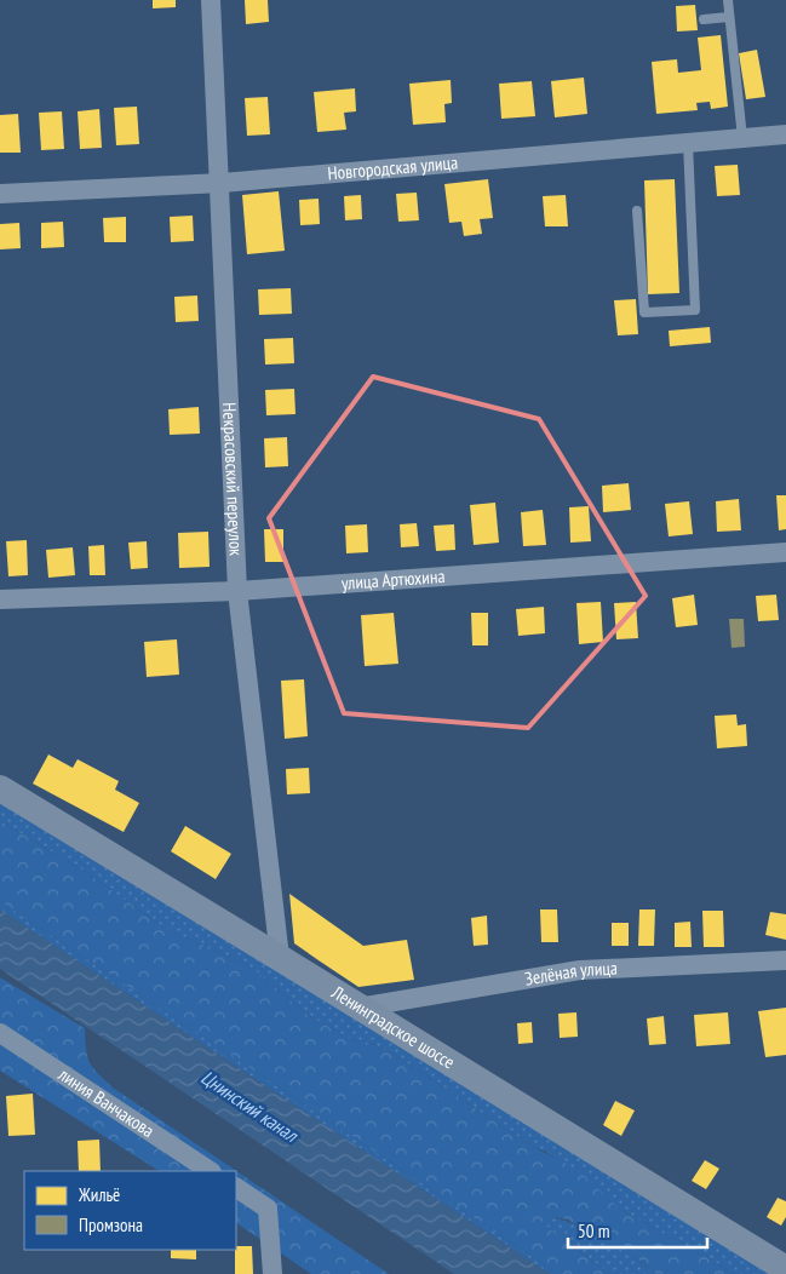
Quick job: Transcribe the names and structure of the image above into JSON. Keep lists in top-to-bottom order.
{
  "streets": {
    "street": [
      "Новгородская улица",
      "Некрасовский переулок",
      "улица Артюхина",
      "Зелёная улица",
      "Ленинградское шоссе",
      "линия Ванчакова"
    ]
  },
  "crossings": [
    ["Новгородская улица", "Некрасовский переулок"],
    ["Некрасовский переулок", "улица Артюхина"],
    ["Некрасовский переулок", "Ленинградское шоссе"],
    ["Зелёная улица", "Ленинградское шоссе"]
  ],
  "water": ["Цнинский канал"],
  "legend": ["Жильё", "Промзона"],
  "scale_bar": "50 m"
}
